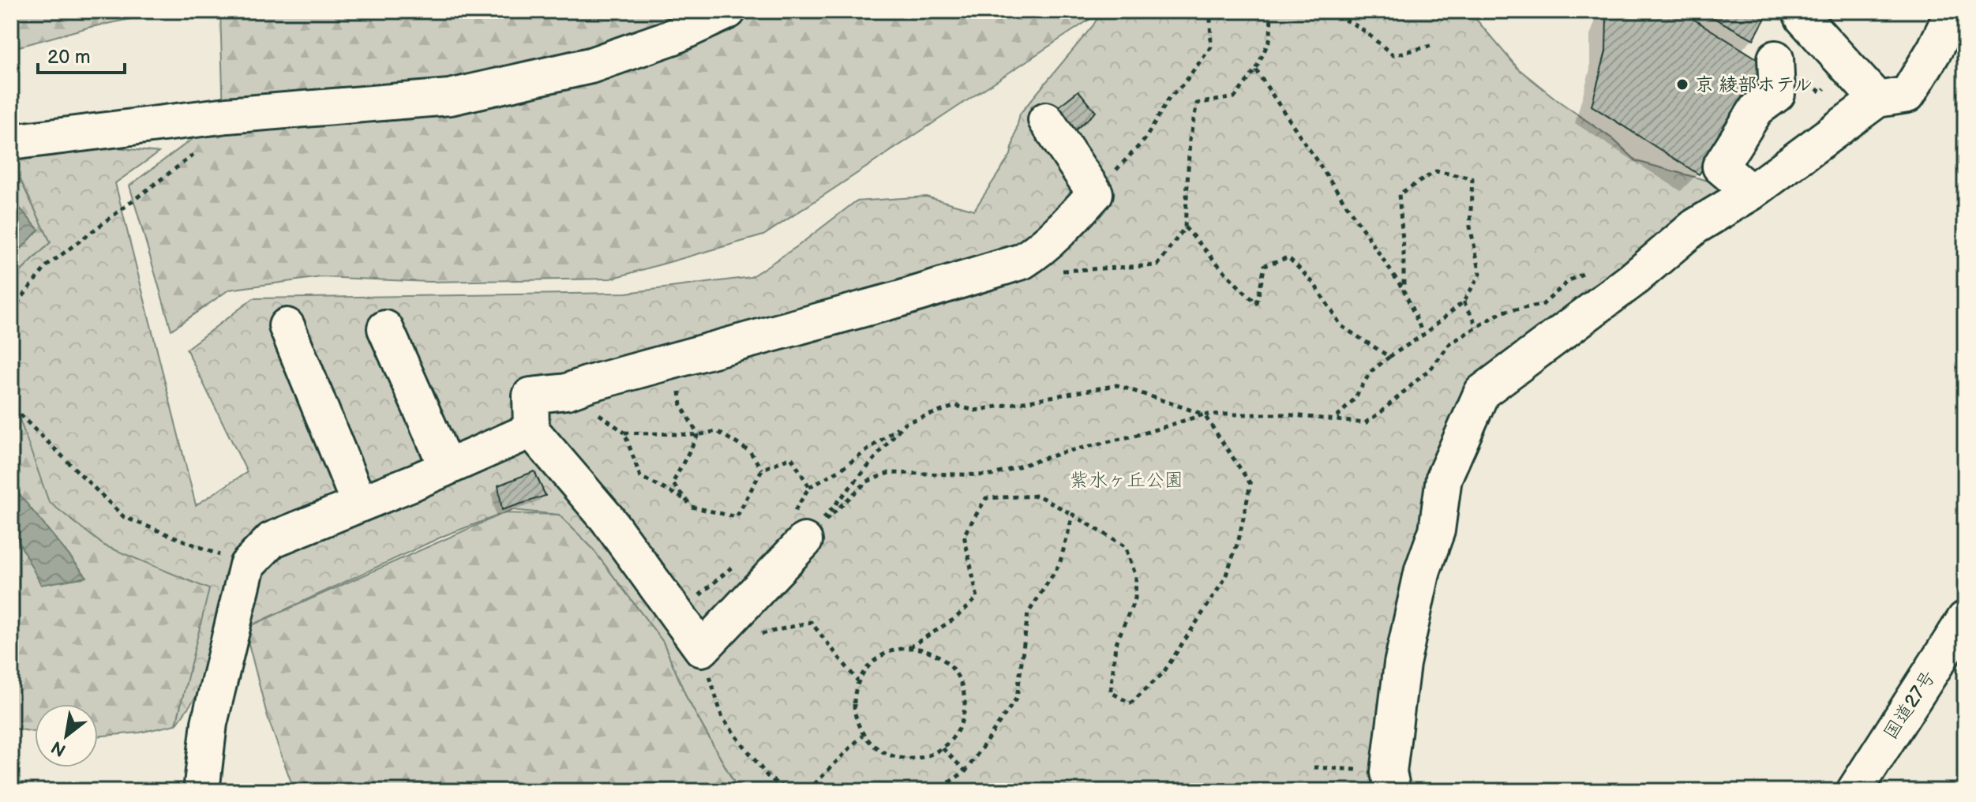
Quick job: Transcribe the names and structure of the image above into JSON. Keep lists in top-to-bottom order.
{
  "streets": {
    "main road": ["国道27号"]
  },
  "parks": ["紫水ヶ丘公園"],
  "places": ["京 綾部ホテル"],
  "scale_bar": "20 m",
  "north": "bottom left"
}
